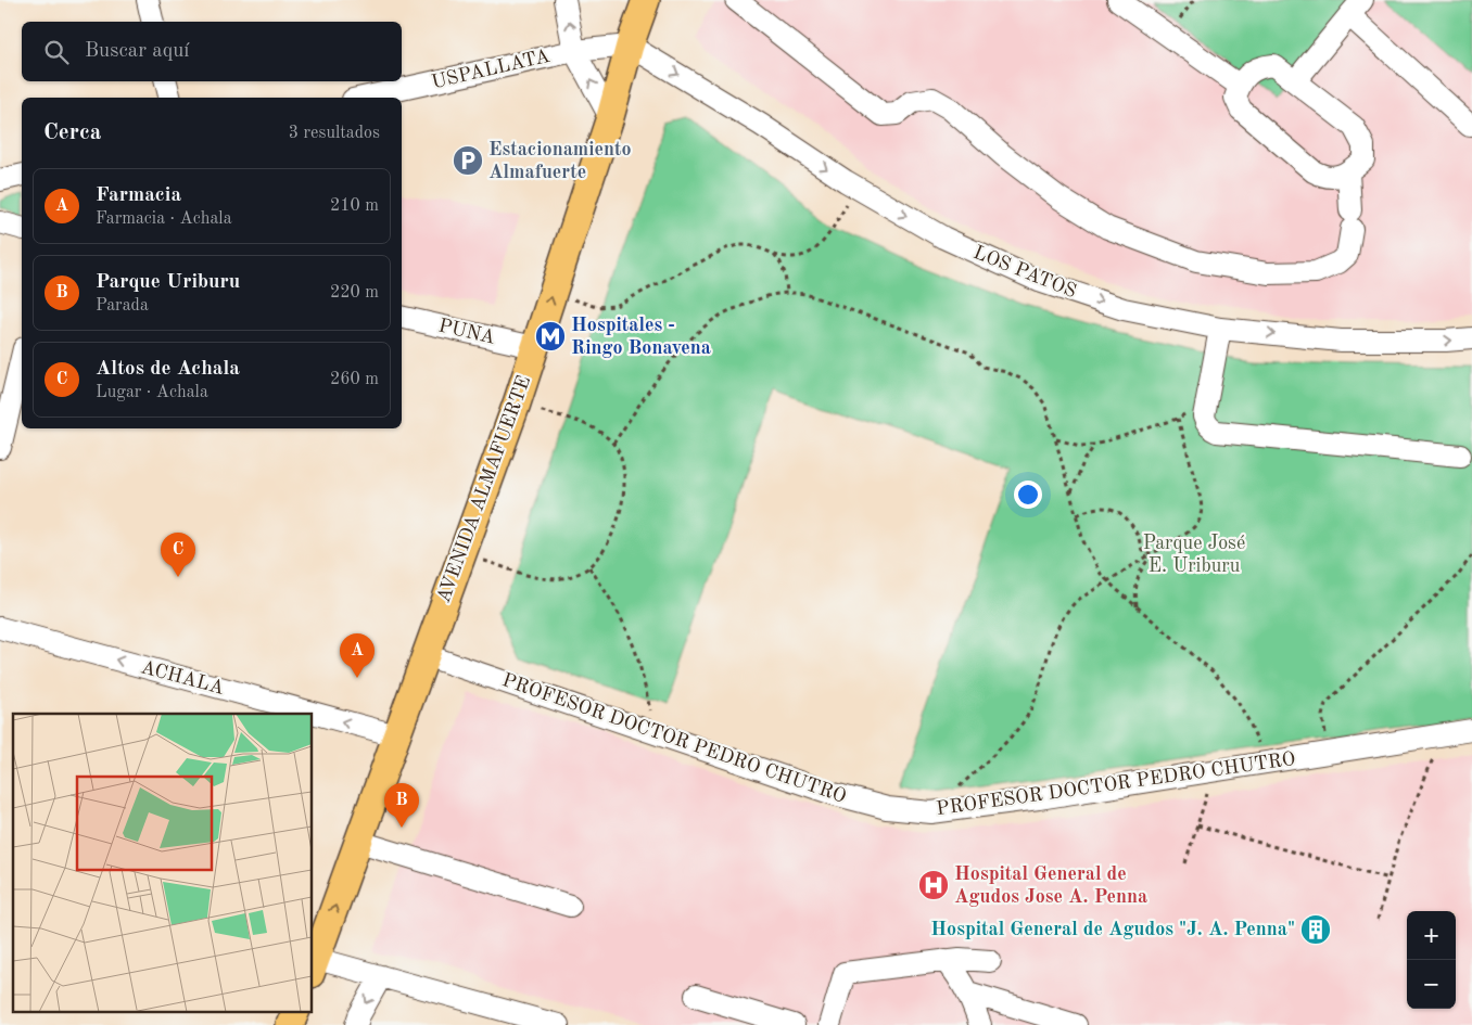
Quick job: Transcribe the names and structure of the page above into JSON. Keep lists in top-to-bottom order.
{
  "streets": {
    "main road": ["AVENIDA ALMAFUERTE"],
    "street": [
      "USPALLATA",
      "LOS PATOS",
      "PUNA",
      "ACHALA",
      "PROFESOR DOCTOR PEDRO CHUTRO"
    ]
  },
  "crossings": [
    ["USPALLATA", "LOS PATOS"],
    ["USPALLATA", "AVENIDA ALMAFUERTE"],
    ["LOS PATOS", "AVENIDA ALMAFUERTE"],
    ["PUNA", "AVENIDA ALMAFUERTE"],
    ["AVENIDA ALMAFUERTE", "ACHALA"],
    ["AVENIDA ALMAFUERTE", "PROFESOR DOCTOR PEDRO CHUTRO"]
  ],
  "one_way": ["LOS PATOS", "ACHALA"],
  "parks": ["Parque José E. Uriburu"],
  "places": {
    "parking": ["Estacionamiento Almafuerte"],
    "metro station": ["Hospitales - Ringo Bonavena"],
    "hospital": ["Hospital General de Agudos Jose A. Penna"],
    "building": ["Hospital General de Agudos \"J. A. Penna\""]
  },
  "page": {
    "search": "Buscar aquí",
    "heading": ["Cerca", "3 resultados"],
    "list": [
      {
        "mark": "A",
        "name": "Farmacia",
        "note": "Farmacia · Achala",
        "value": "210 m"
      },
      {
        "mark": "B",
        "name": "Parque Uriburu",
        "note": "Parada",
        "value": "220 m"
      },
      {
        "mark": "C",
        "name": "Altos de Achala",
        "note": "Lugar · Achala",
        "value": "260 m"
      }
    ],
    "pins": ["C", "A", "B"],
    "map_buttons": ["+", "−"]
  }
}
